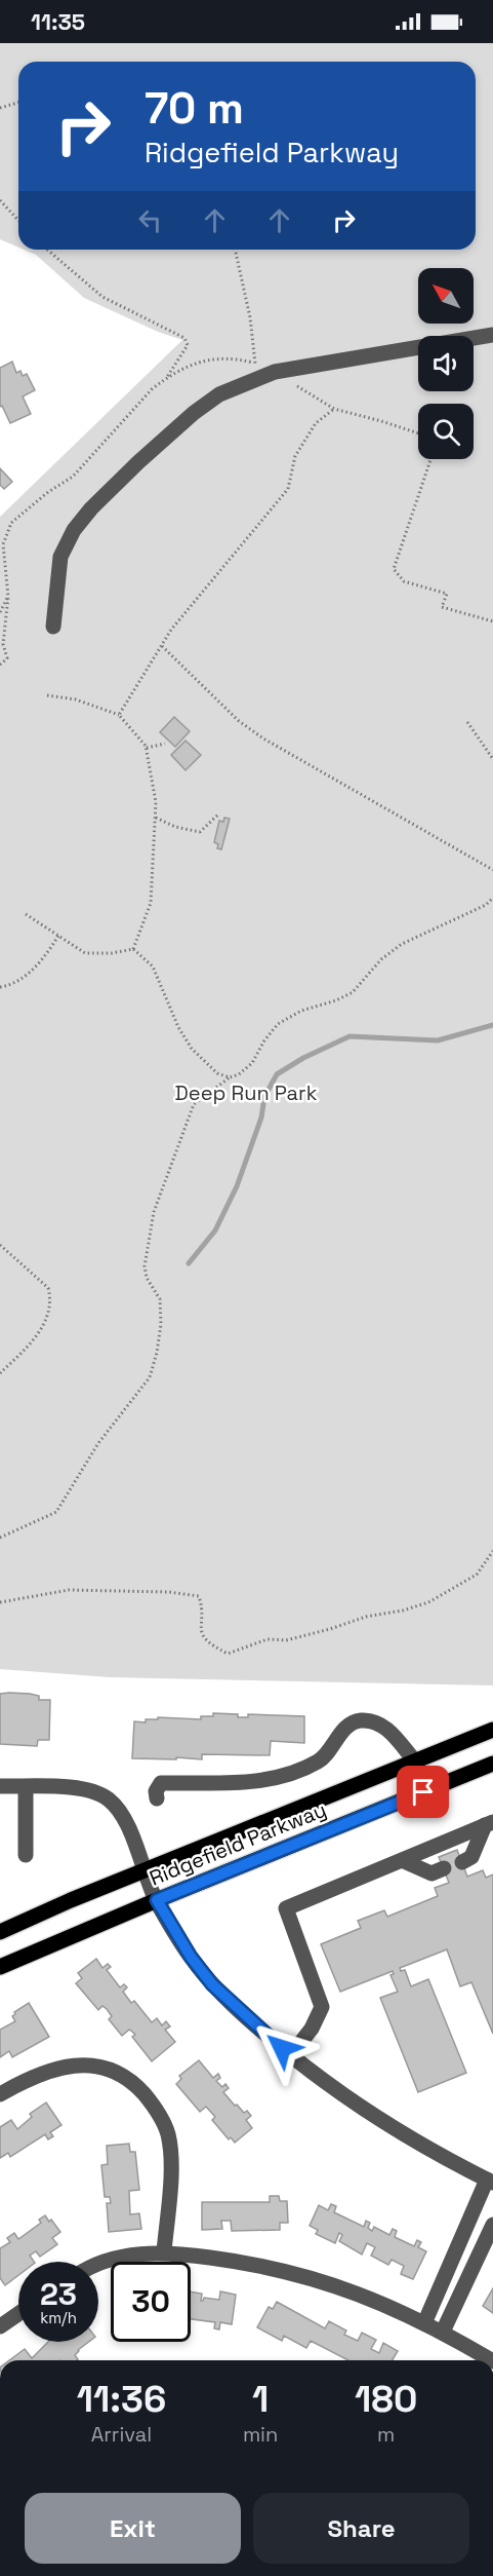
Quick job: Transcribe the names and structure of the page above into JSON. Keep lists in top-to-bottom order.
{
  "streets": {
    "main road": ["Ridgefield Parkway"]
  },
  "parks": ["Deep Run Park"],
  "north": "top left",
  "page": {
    "status": "11:35",
    "turn": ["70 m", "Ridgefield Parkway"],
    "speed": "23 km/h",
    "limit": "30",
    "eta": [
      "11:36",
      "Arrival",
      "1",
      "min",
      "180",
      "m"
    ],
    "buttons": ["Exit", "Share"]
  }
}
